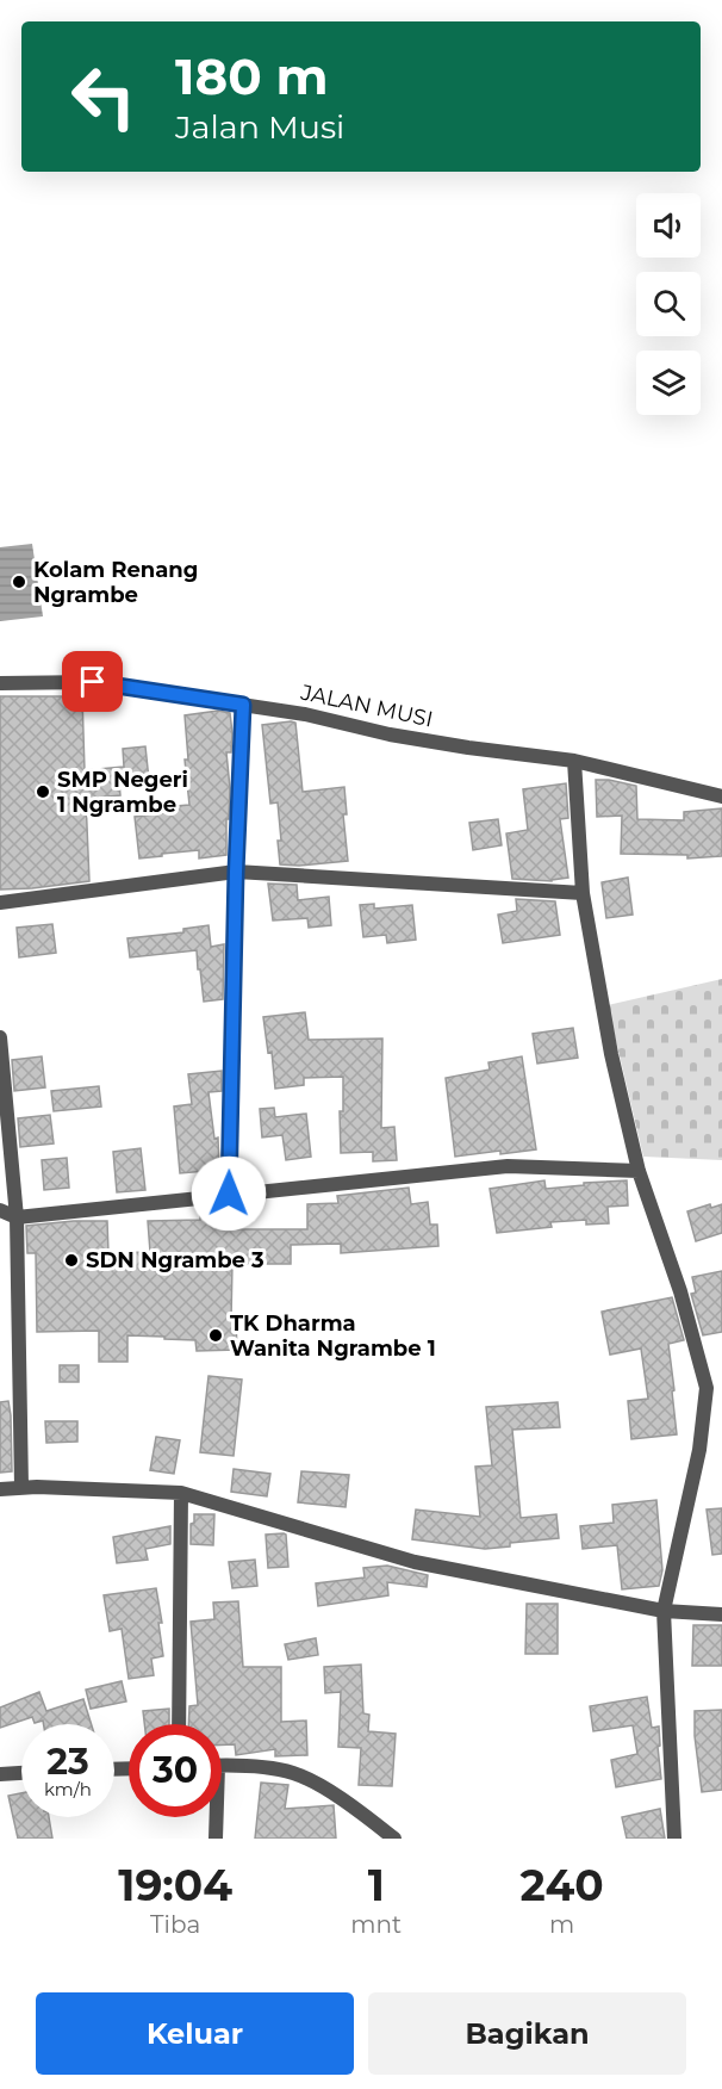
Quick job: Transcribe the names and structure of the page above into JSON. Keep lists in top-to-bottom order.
{
  "streets": {
    "street": ["JALAN MUSI"]
  },
  "places": [
    "Kolam Renang Ngrambe",
    "SMP Negeri 1 Ngrambe",
    "SDN Ngrambe 3",
    "TK Dharma Wanita Ngrambe 1"
  ],
  "page": {
    "turn": ["180 m", "Jalan Musi"],
    "speed": "23 km/h",
    "limit": "30",
    "eta": [
      "19:04",
      "Tiba",
      "1",
      "mnt",
      "240",
      "m"
    ],
    "buttons": ["Keluar", "Bagikan"]
  }
}
